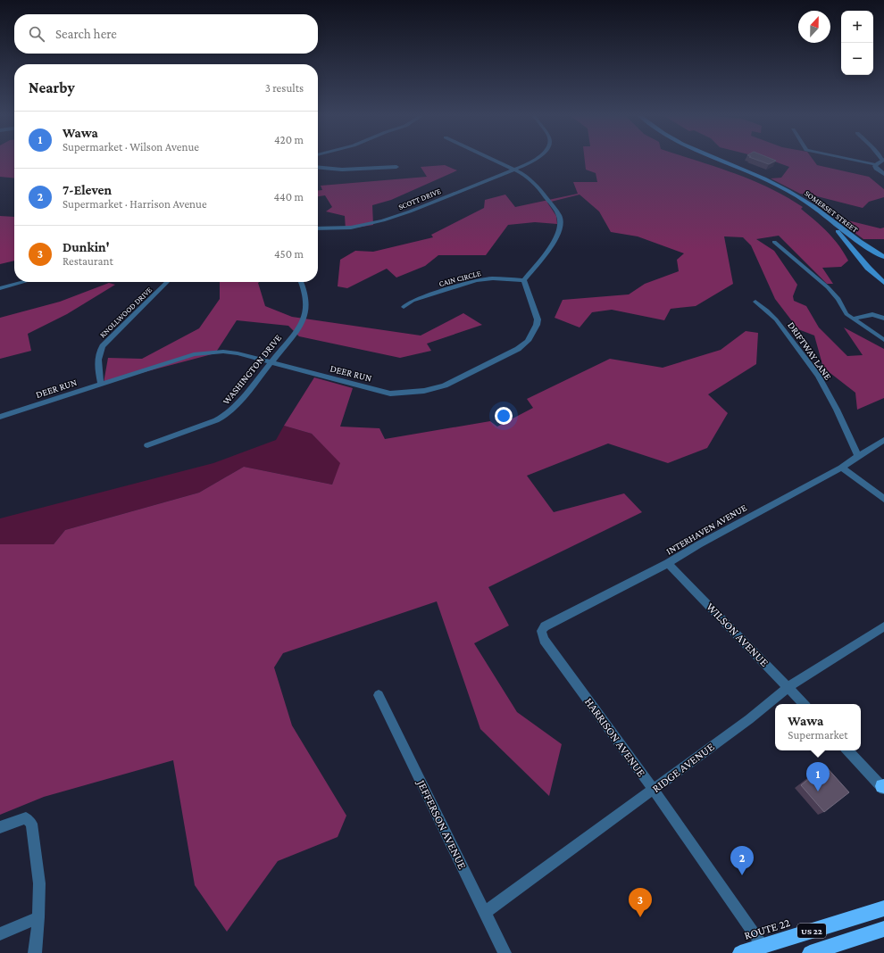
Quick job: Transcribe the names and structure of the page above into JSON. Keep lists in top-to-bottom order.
{
  "streets": {
    "highway": ["ROUTE 22", "US 22"],
    "main road": ["SOMERSET STREET"],
    "street": [
      "SCOTT DRIVE",
      "CAIN CIRCLE",
      "KNOLLWOOD DRIVE",
      "DRIFTWAY LANE",
      "WASHINGTON DRIVE",
      "DEER RUN",
      "INTERHAVEN AVENUE",
      "WILSON AVENUE",
      "HARRISON AVENUE",
      "RIDGE AVENUE",
      "JEFFERSON AVENUE"
    ]
  },
  "crossings": [
    ["CAIN CIRCLE", "DEER RUN"],
    ["KNOLLWOOD DRIVE", "DEER RUN"],
    ["DRIFTWAY LANE", "INTERHAVEN AVENUE"],
    ["WASHINGTON DRIVE", "DEER RUN"],
    ["INTERHAVEN AVENUE", "WILSON AVENUE"],
    ["INTERHAVEN AVENUE", "HARRISON AVENUE"],
    ["WILSON AVENUE", "RIDGE AVENUE"],
    ["HARRISON AVENUE", "RIDGE AVENUE"],
    ["HARRISON AVENUE", "ROUTE 22"],
    ["RIDGE AVENUE", "JEFFERSON AVENUE"]
  ],
  "north": "top",
  "page": {
    "map_buttons": ["+", "−"],
    "search": "Search here",
    "heading": ["Nearby", "3 results"],
    "list": [
      {
        "mark": "1",
        "name": "Wawa",
        "note": "Supermarket · Wilson Avenue",
        "value": "420 m"
      },
      {
        "mark": "2",
        "name": "7-Eleven",
        "note": "Supermarket · Harrison Avenue",
        "value": "440 m"
      },
      {
        "mark": "3",
        "name": "Dunkin'",
        "note": "Restaurant",
        "value": "450 m"
      }
    ],
    "popup": ["Wawa", "Supermarket"],
    "pins": ["1", "2", "3"]
  }
}
